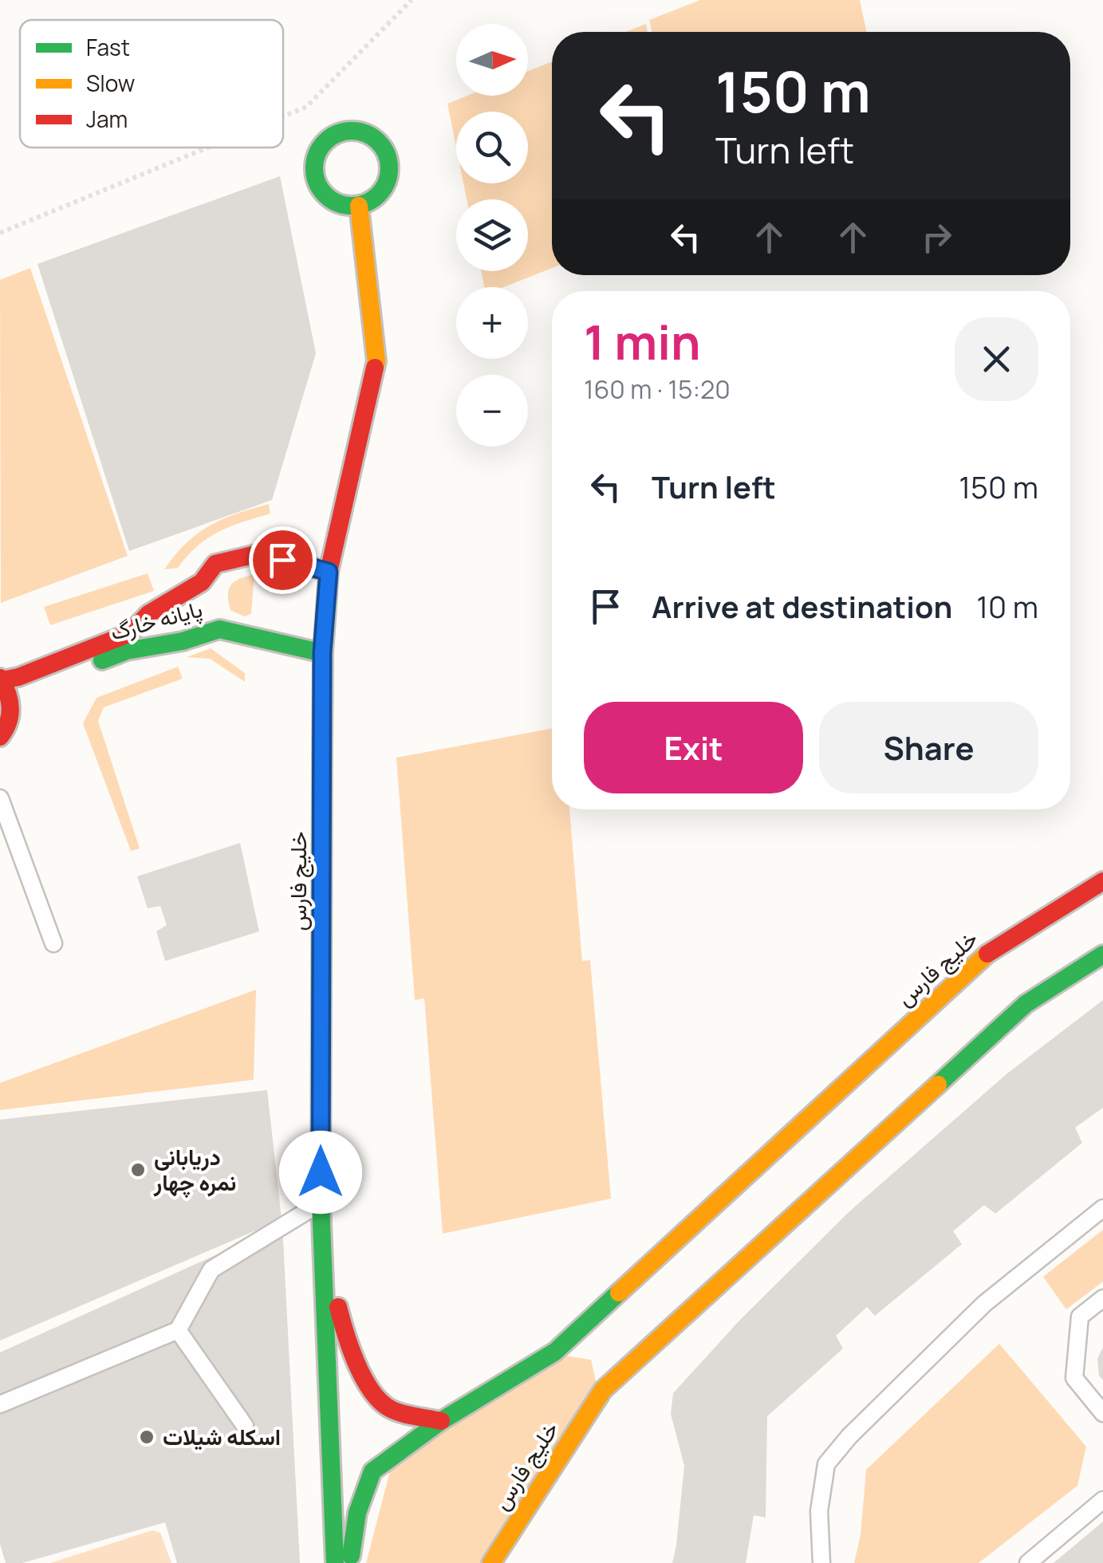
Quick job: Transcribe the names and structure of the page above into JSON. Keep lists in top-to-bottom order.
{
  "streets": {
    "main road": ["پایانه خارگ", "خلیج فارس"]
  },
  "crossings": [
    ["پایانه خارگ", "خلیج فارس"]
  ],
  "places": ["دریابانی نمره چهار", "اسکله شیلات"],
  "legend": ["Fast", "Slow", "Jam"],
  "north": "right",
  "page": {
    "map_buttons": ["+", "−"],
    "turn": ["150 m", "Turn left"],
    "heading": ["1 min", "160 m · 15:20"],
    "list": [
      {
        "name": "Turn left",
        "value": "150 m"
      },
      {
        "name": "Arrive at destination",
        "value": "10 m"
      }
    ],
    "buttons": ["Exit", "Share"]
  }
}
